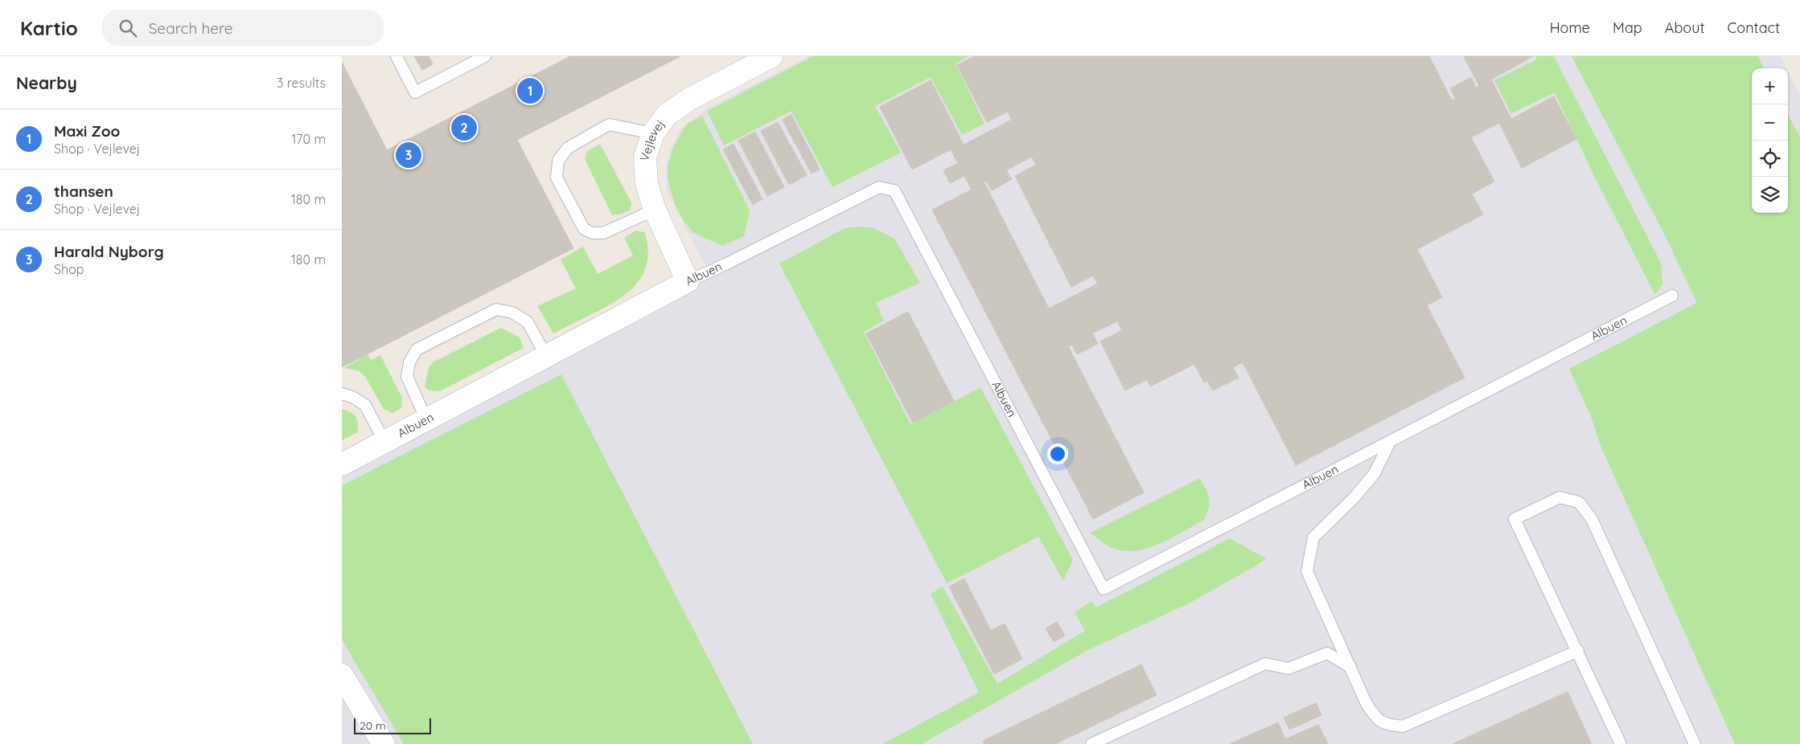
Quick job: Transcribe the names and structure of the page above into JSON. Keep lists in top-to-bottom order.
{
  "streets": {
    "street": ["Vejlevej", "Albuen"]
  },
  "crossings": [
    ["Vejlevej", "Albuen"]
  ],
  "scale_bar": "20 m",
  "page": {
    "header": "Kartio",
    "search": "Search here",
    "nav": [
      "Home",
      "Map",
      "About",
      "Contact"
    ],
    "heading": ["Nearby", "3 results"],
    "map_buttons": ["+", "−"],
    "pins": ["1", "2", "3"],
    "list": [
      {
        "mark": "1",
        "name": "Maxi Zoo",
        "note": "Shop · Vejlevej",
        "value": "170 m"
      },
      {
        "mark": "2",
        "name": "thansen",
        "note": "Shop · Vejlevej",
        "value": "180 m"
      },
      {
        "mark": "3",
        "name": "Harald Nyborg",
        "note": "Shop",
        "value": "180 m"
      }
    ],
    "scale": "20 m"
  }
}
